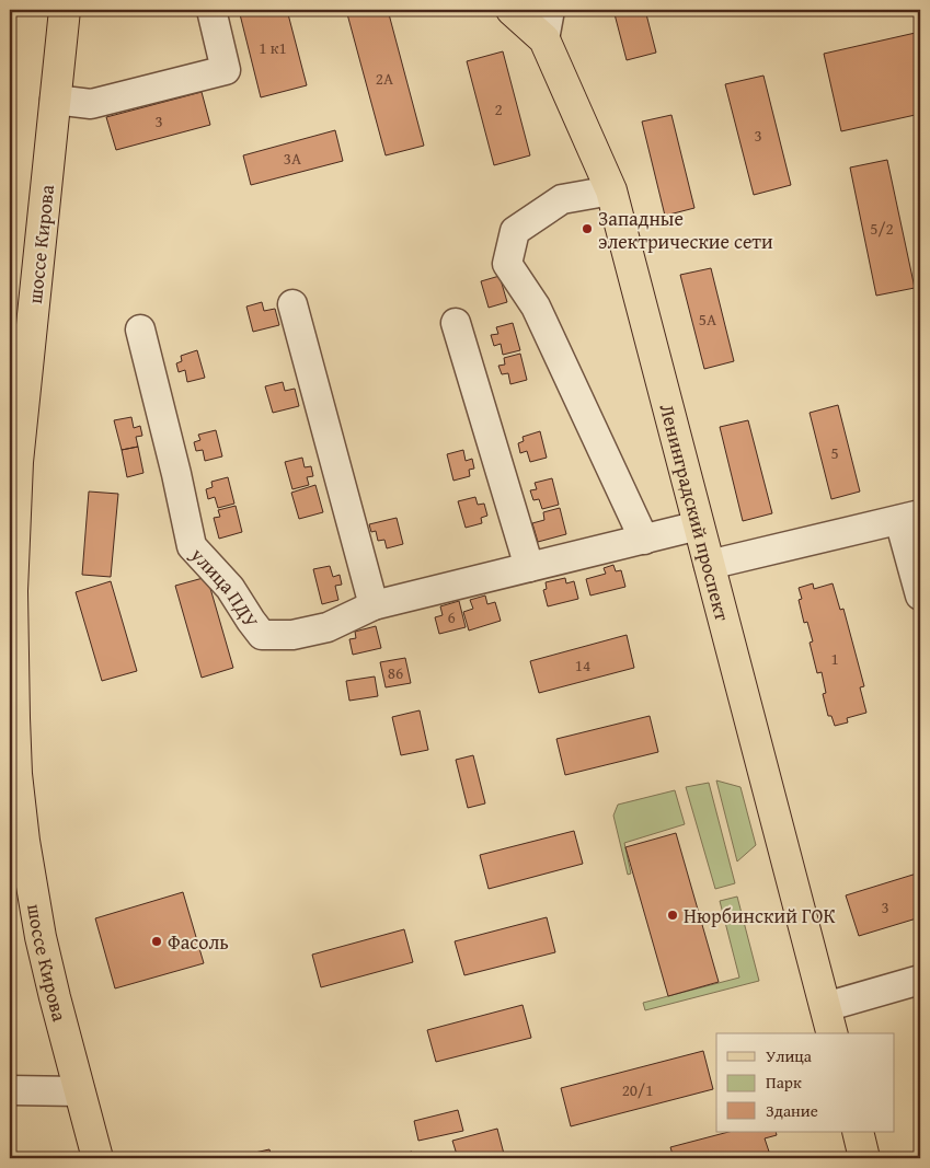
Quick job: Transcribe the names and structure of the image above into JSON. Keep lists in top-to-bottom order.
{
  "streets": {
    "main road": ["шоссе Кирова", "Ленинградский проспект"],
    "street": ["улица ПДУ"]
  },
  "crossings": [
    ["Ленинградский проспект", "улица ПДУ"]
  ],
  "places": ["Западные электрические сети", "Нюрбинский ГОК", "Фасоль"],
  "house_numbers": [
    "1 к1",
    "2А",
    "2",
    "3",
    "3",
    "3А",
    "5/2",
    "5А",
    "5",
    "6",
    "1",
    "14",
    "86",
    "3",
    "20/1"
  ],
  "legend": ["Улица", "Парк", "Здание"]
}
